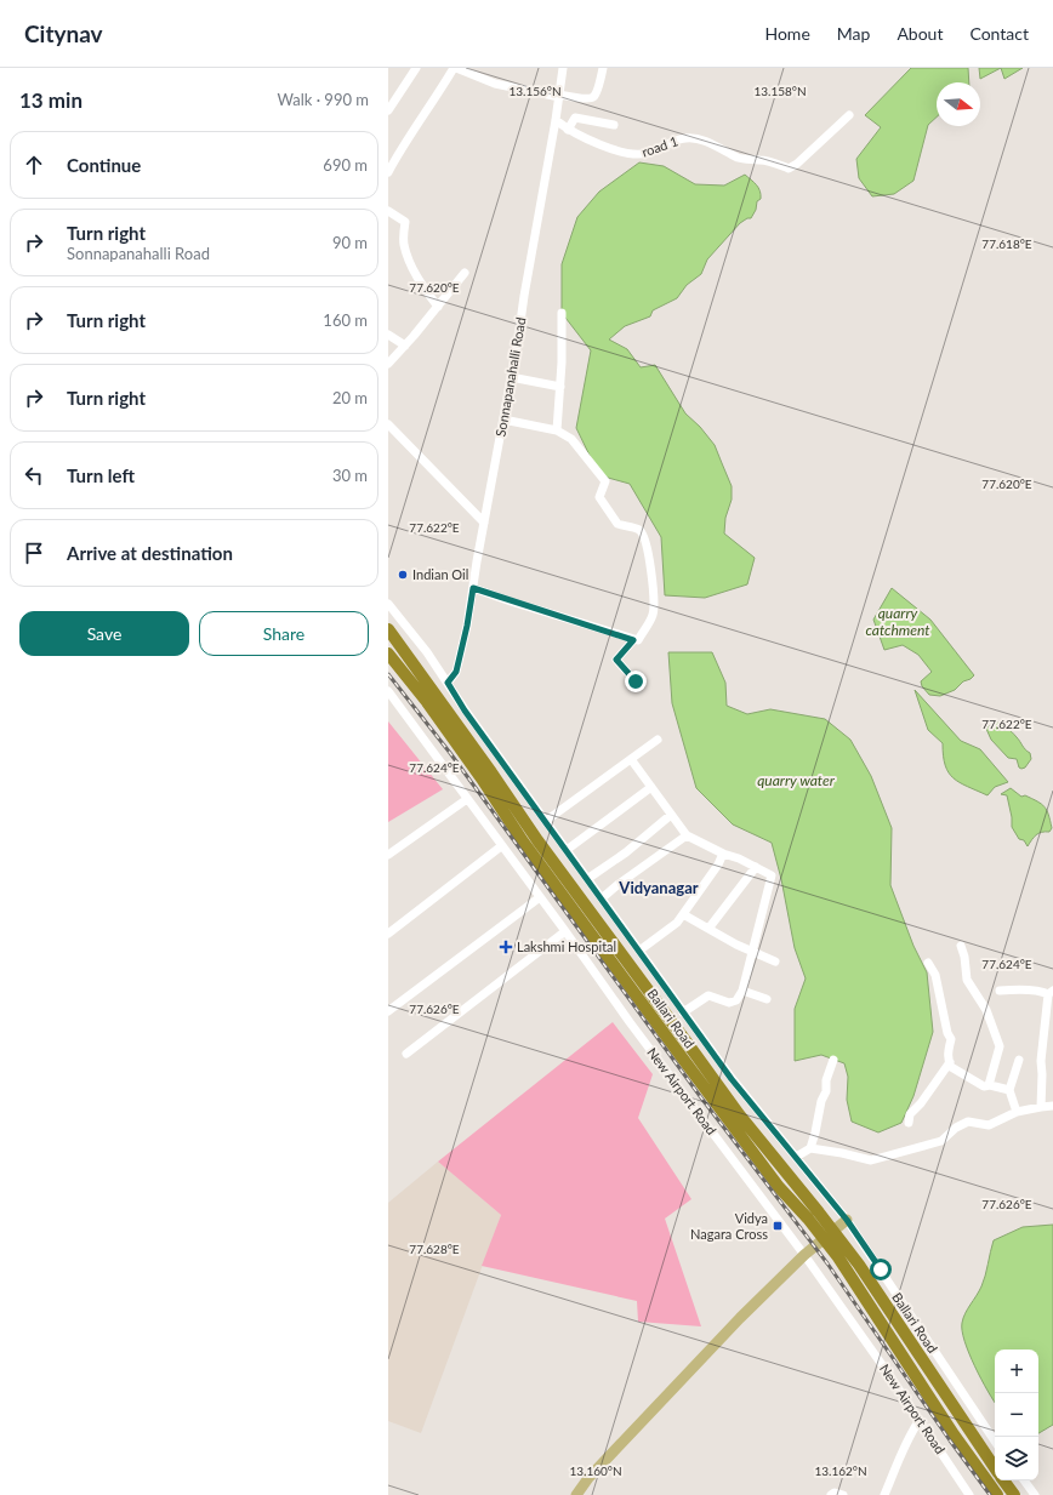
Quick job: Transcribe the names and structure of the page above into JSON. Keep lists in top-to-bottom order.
{
  "streets": {
    "highway": ["Ballari Road"],
    "street": ["road 1", "Sonnapanahalli Road", "New Airport Road"]
  },
  "crossings": [
    ["road 1", "Sonnapanahalli Road"]
  ],
  "districts": ["Vidyanagar"],
  "water": ["quarry catchment", "quarry water"],
  "places": {
    "other": ["Indian Oil"],
    "health": ["Lakshmi Hospital"],
    "transit": ["Vidya Nagara Cross"]
  },
  "north": "right",
  "page": {
    "header": "Citynav",
    "nav": [
      "Home",
      "Map",
      "About",
      "Contact"
    ],
    "heading": ["13 min", "Walk · 990 m"],
    "list": [
      ["Continue", "690 m"],
      ["Turn right", "Sonnapanahalli Road", "90 m"],
      ["Turn right", "160 m"],
      ["Turn right", "20 m"],
      ["Turn left", "30 m"],
      "Arrive at destination"
    ],
    "buttons": ["Save", "Share"],
    "map_buttons": ["+", "−"]
  },
  "coordinates": [
    "13.156°N",
    "13.158°N",
    "77.618°E",
    "77.620°E",
    "77.622°E",
    "77.624°E",
    "77.626°E",
    "77.628°E",
    "13.160°N",
    "13.162°N"
  ]
}
